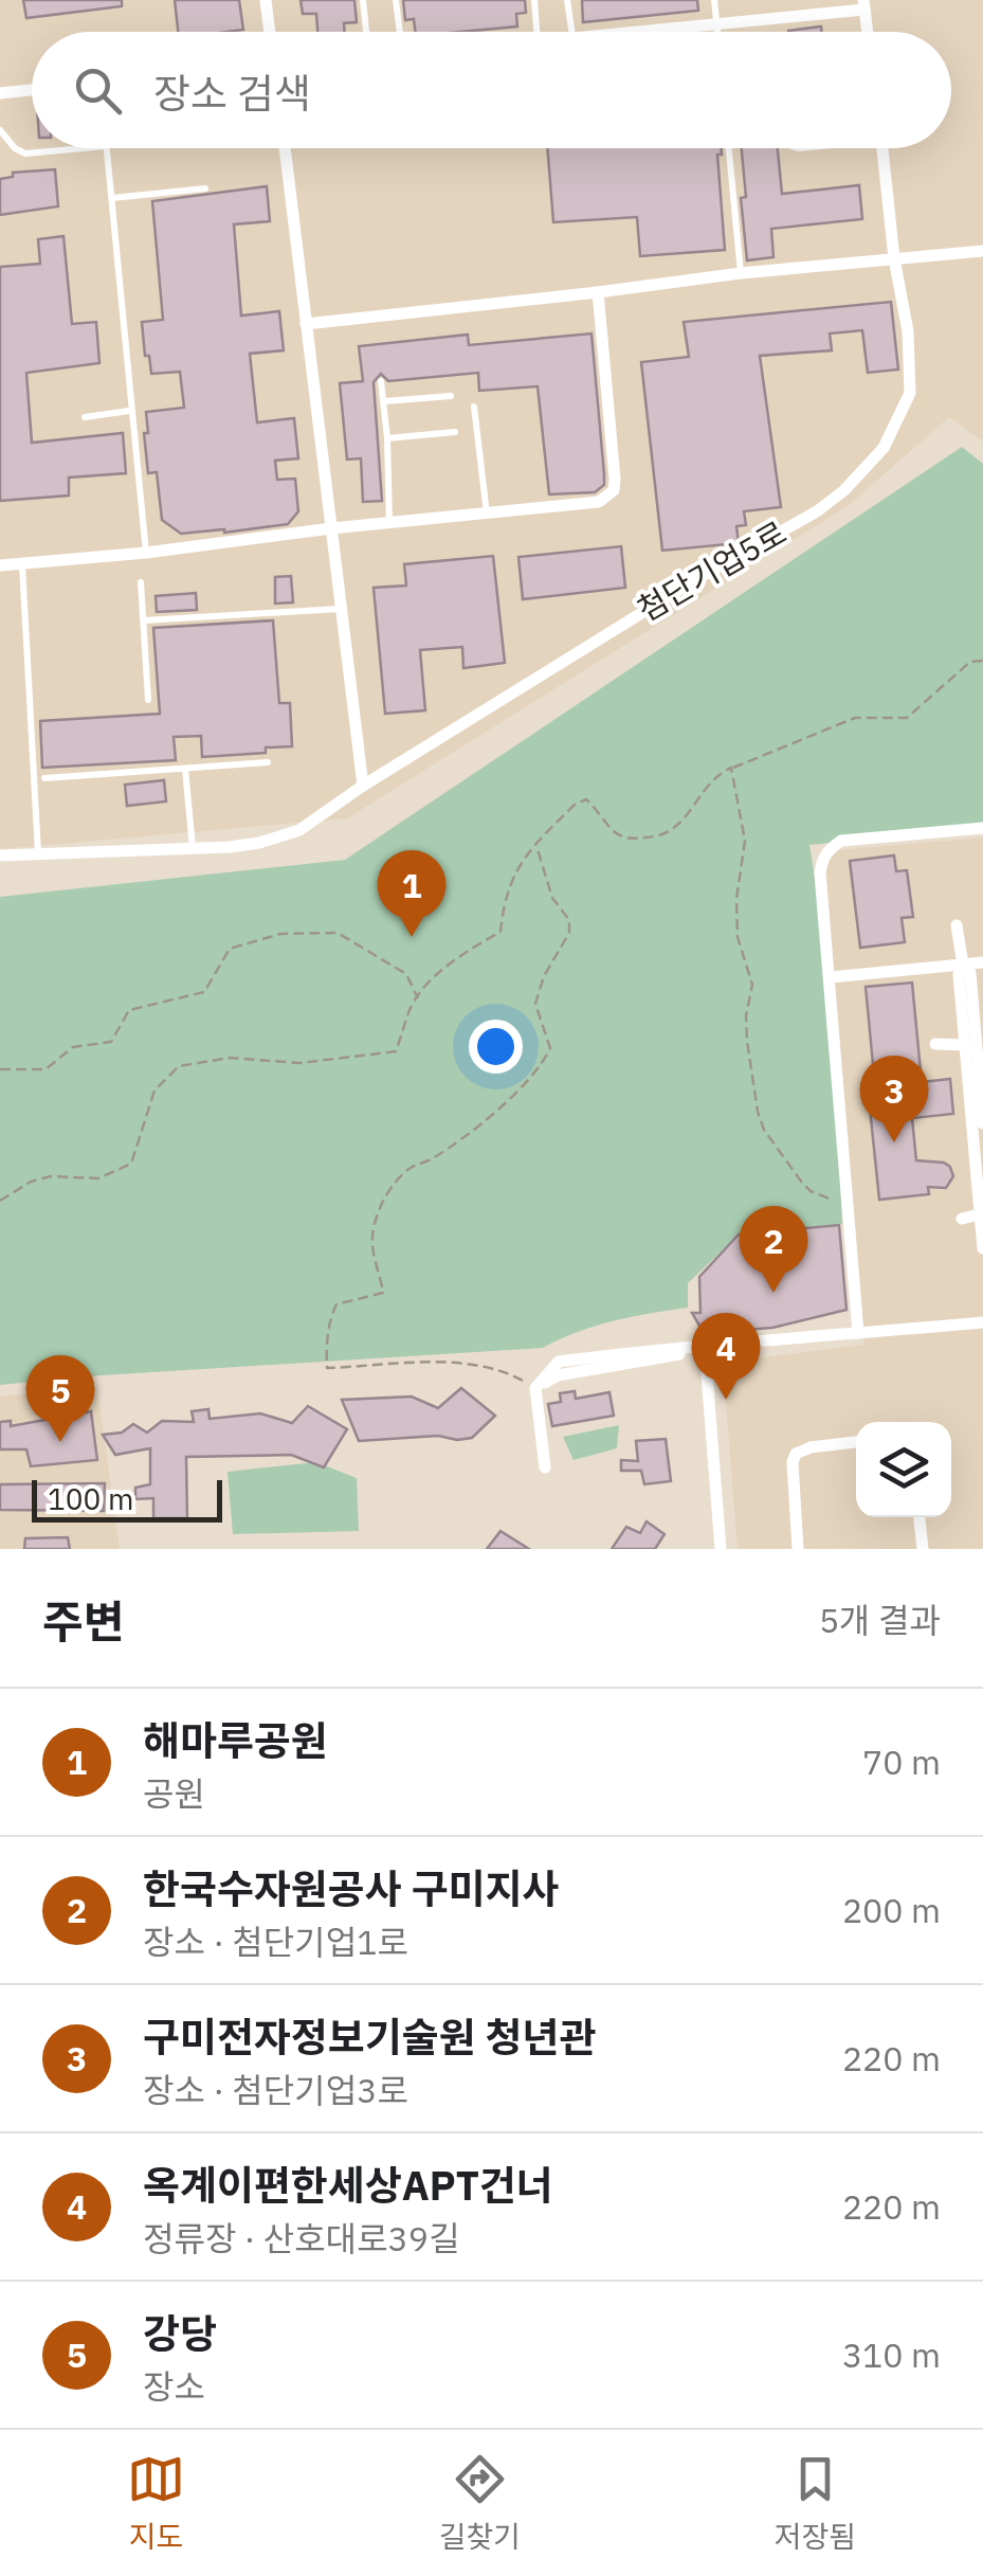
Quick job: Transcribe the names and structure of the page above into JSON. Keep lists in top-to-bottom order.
{
  "streets": {
    "street": ["첨단기업5로"]
  },
  "scale_bar": "100 m",
  "page": {
    "search": "장소 검색",
    "pins": [
      "1",
      "3",
      "2",
      "4",
      "5"
    ],
    "scale": "100 m",
    "heading": ["주변", "5개 결과"],
    "list": [
      {
        "mark": "1",
        "name": "해마루공원",
        "note": "공원",
        "value": "70 m"
      },
      {
        "mark": "2",
        "name": "한국수자원공사 구미지사",
        "note": "장소 · 첨단기업1로",
        "value": "200 m"
      },
      {
        "mark": "3",
        "name": "구미전자정보기술원 청년관",
        "note": "장소 · 첨단기업3로",
        "value": "220 m"
      },
      {
        "mark": "4",
        "name": "옥계이편한세상APT건너",
        "note": "정류장 · 산호대로39길",
        "value": "220 m"
      },
      {
        "mark": "5",
        "name": "강당",
        "note": "장소",
        "value": "310 m"
      }
    ],
    "nav": ["지도", "길찾기", "저장됨"]
  }
}
